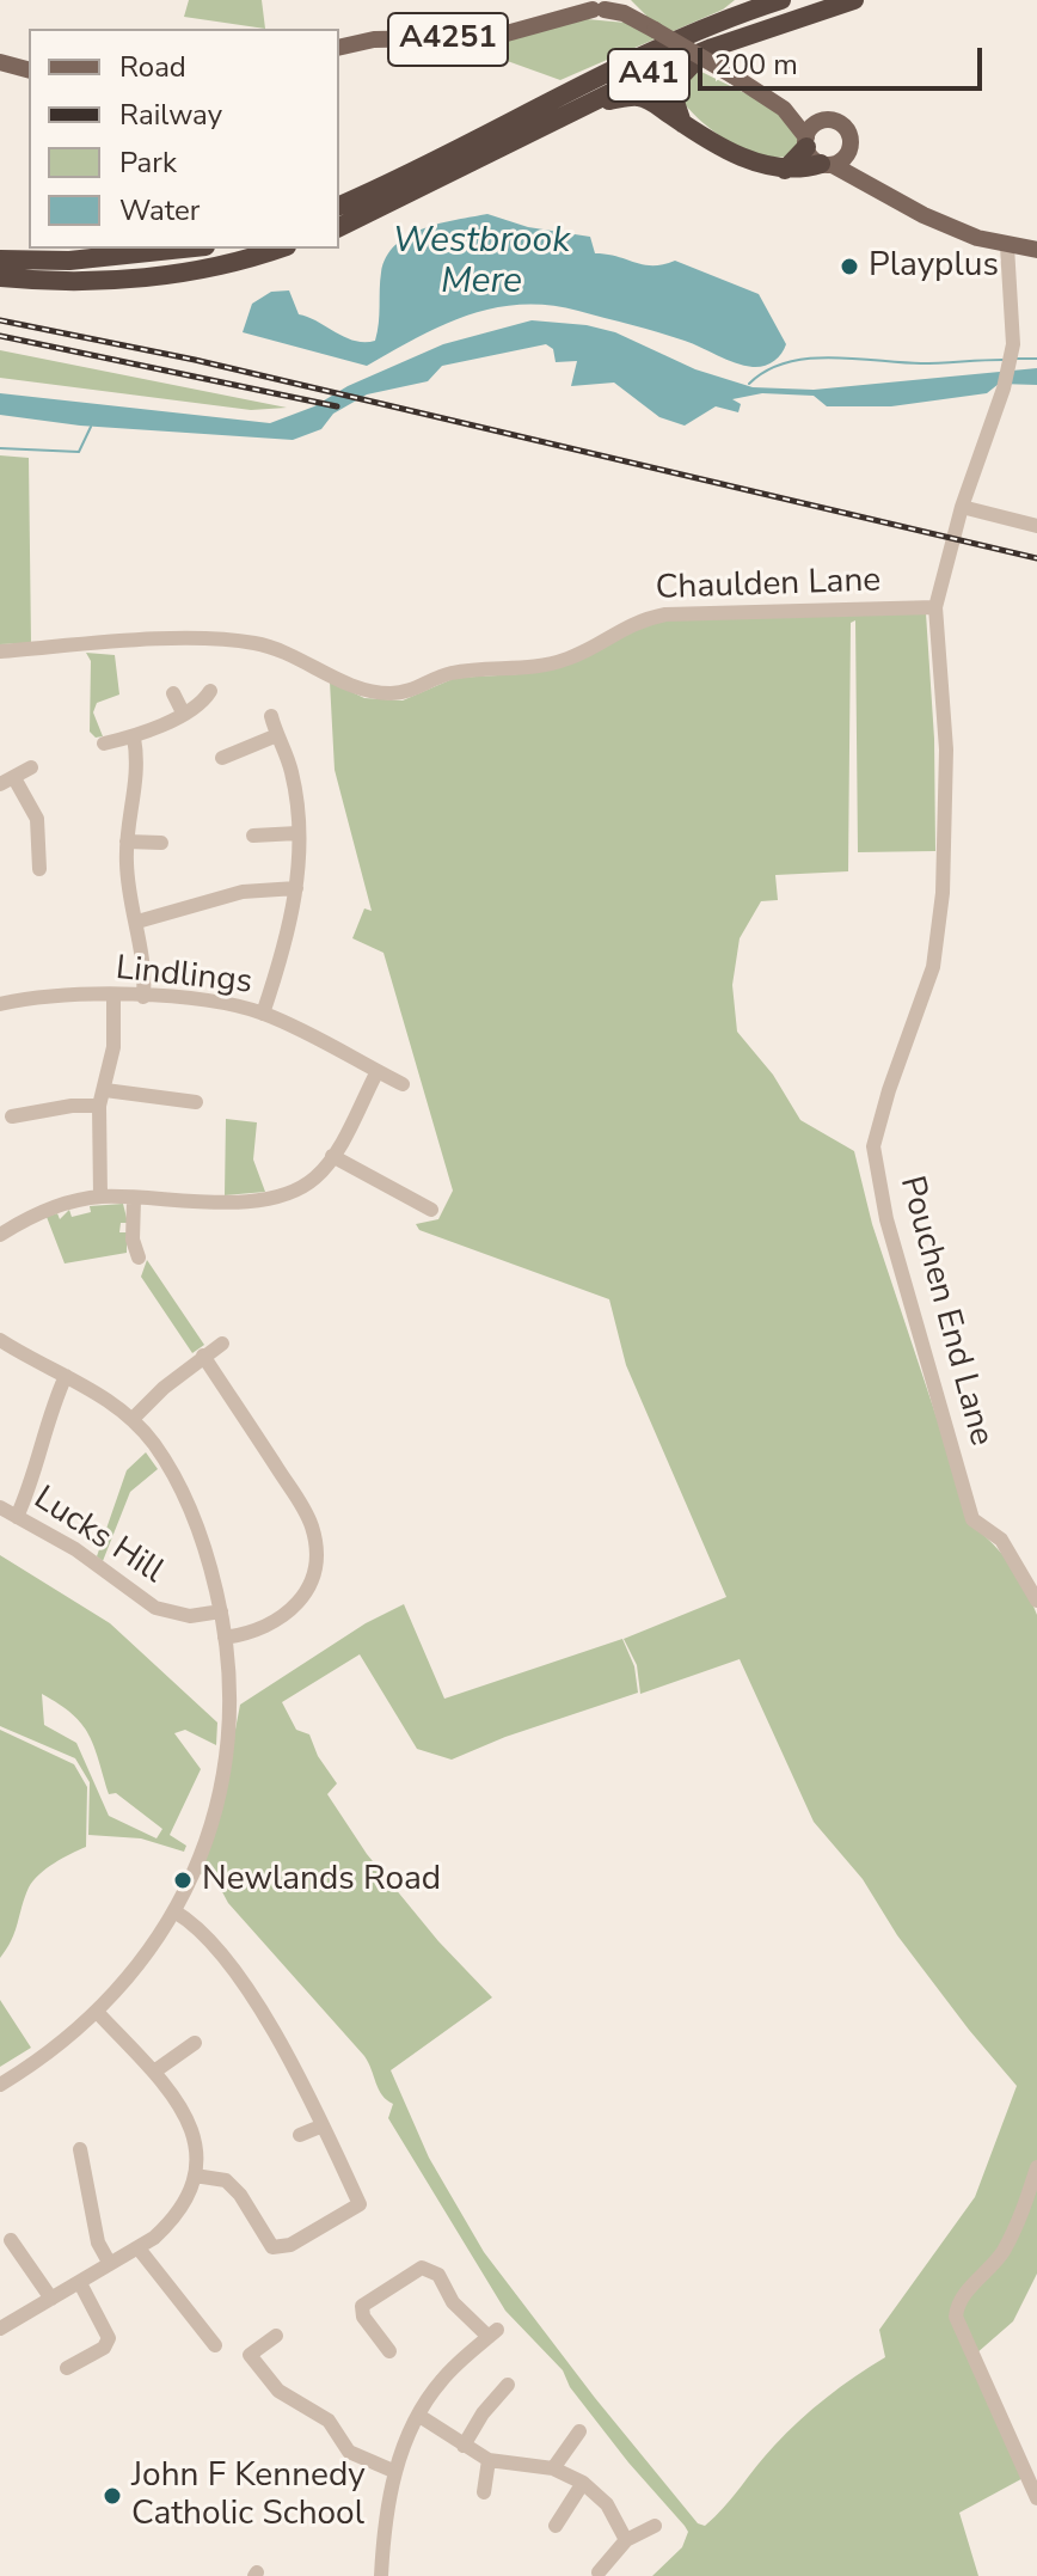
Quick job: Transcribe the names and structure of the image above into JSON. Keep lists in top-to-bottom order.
{
  "streets": {
    "highway": ["A41"],
    "main road": ["A4251"],
    "street": [
      "Chaulden Lane",
      "Lindlings",
      "Pouchen End Lane",
      "Lucks Hill"
    ]
  },
  "crossings": [
    ["Chaulden Lane", "Pouchen End Lane"]
  ],
  "water": ["Westbrook Mere"],
  "places": ["Playplus", "Newlands Road", "John F Kennedy Catholic School"],
  "legend": [
    "Road",
    "Railway",
    "Park",
    "Water"
  ],
  "scale_bar": "200 m"
}
